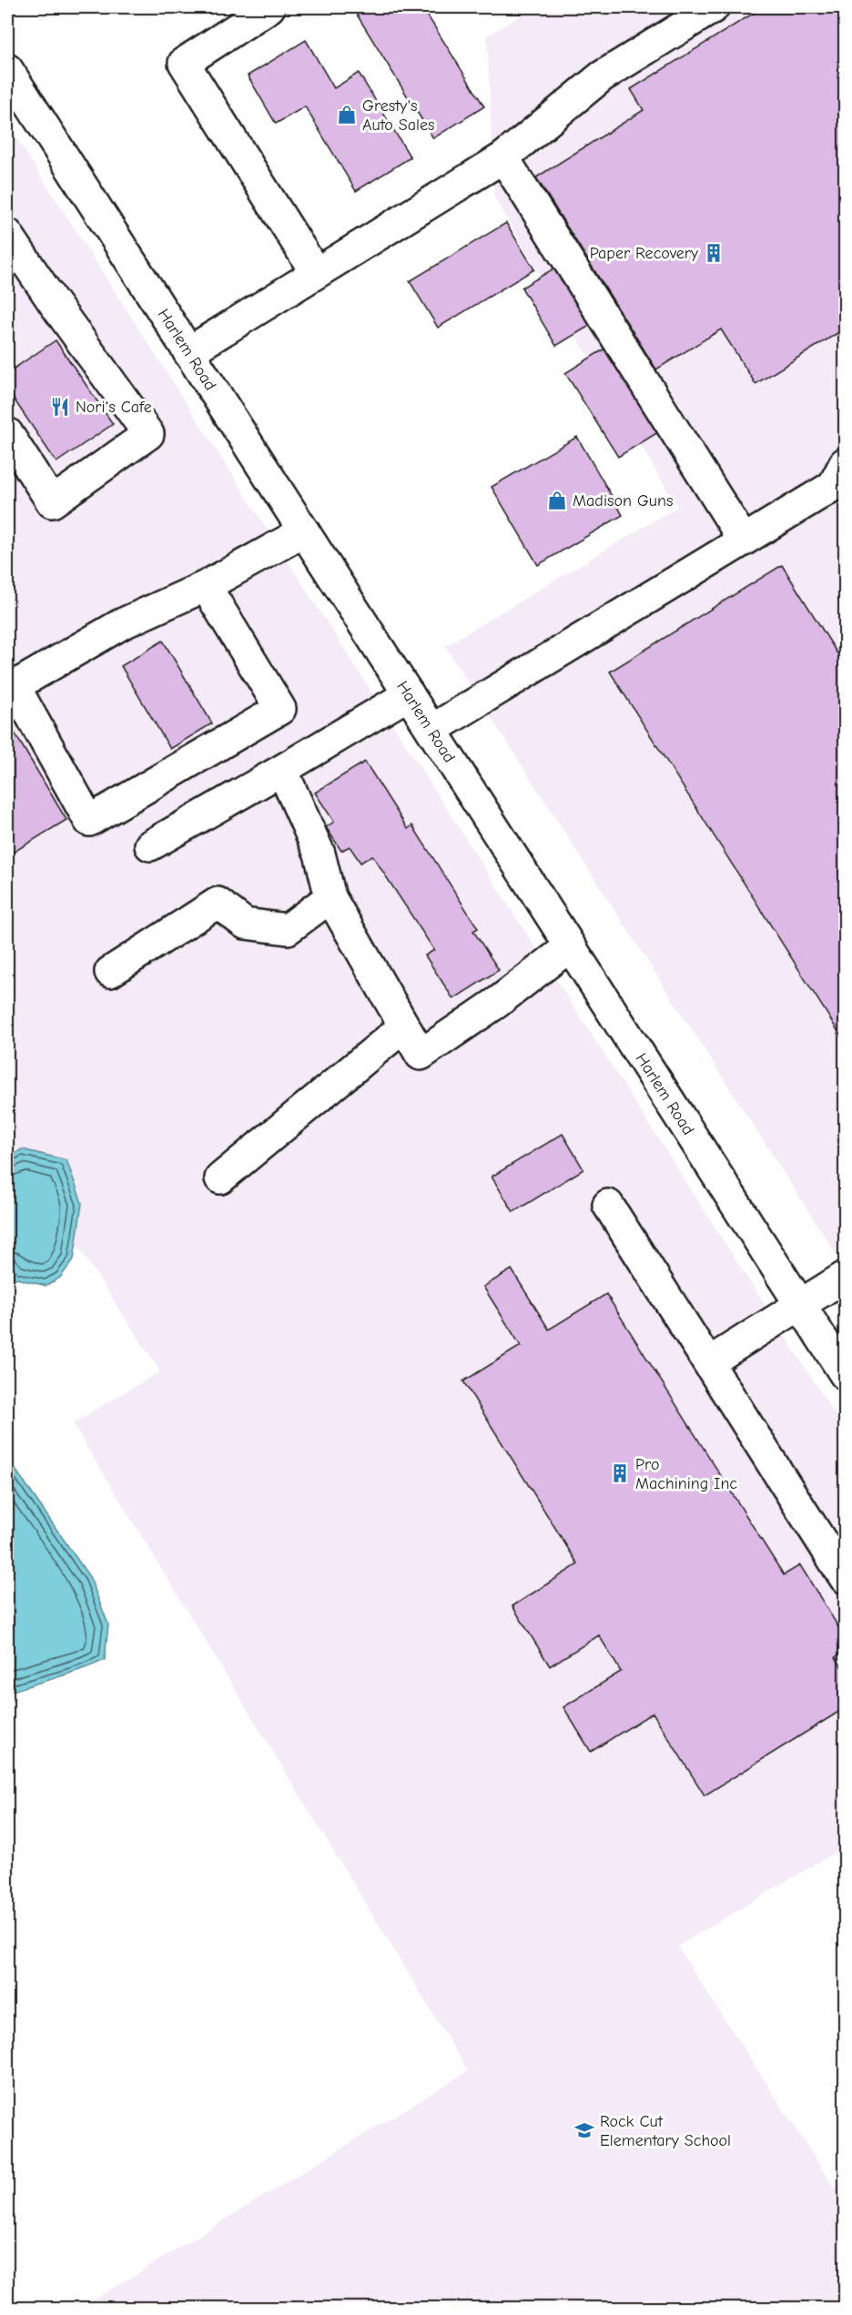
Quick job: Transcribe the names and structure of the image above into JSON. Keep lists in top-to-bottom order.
{
  "streets": {
    "main road": ["Harlem Road"]
  },
  "places": {
    "shop": ["Gresty's Auto Sales", "Madison Guns"],
    "building": ["Paper Recovery", "Pro Machining Inc"],
    "restaurant": ["Nori's Cafe"],
    "school or university": ["Rock Cut Elementary School"]
  }
}
